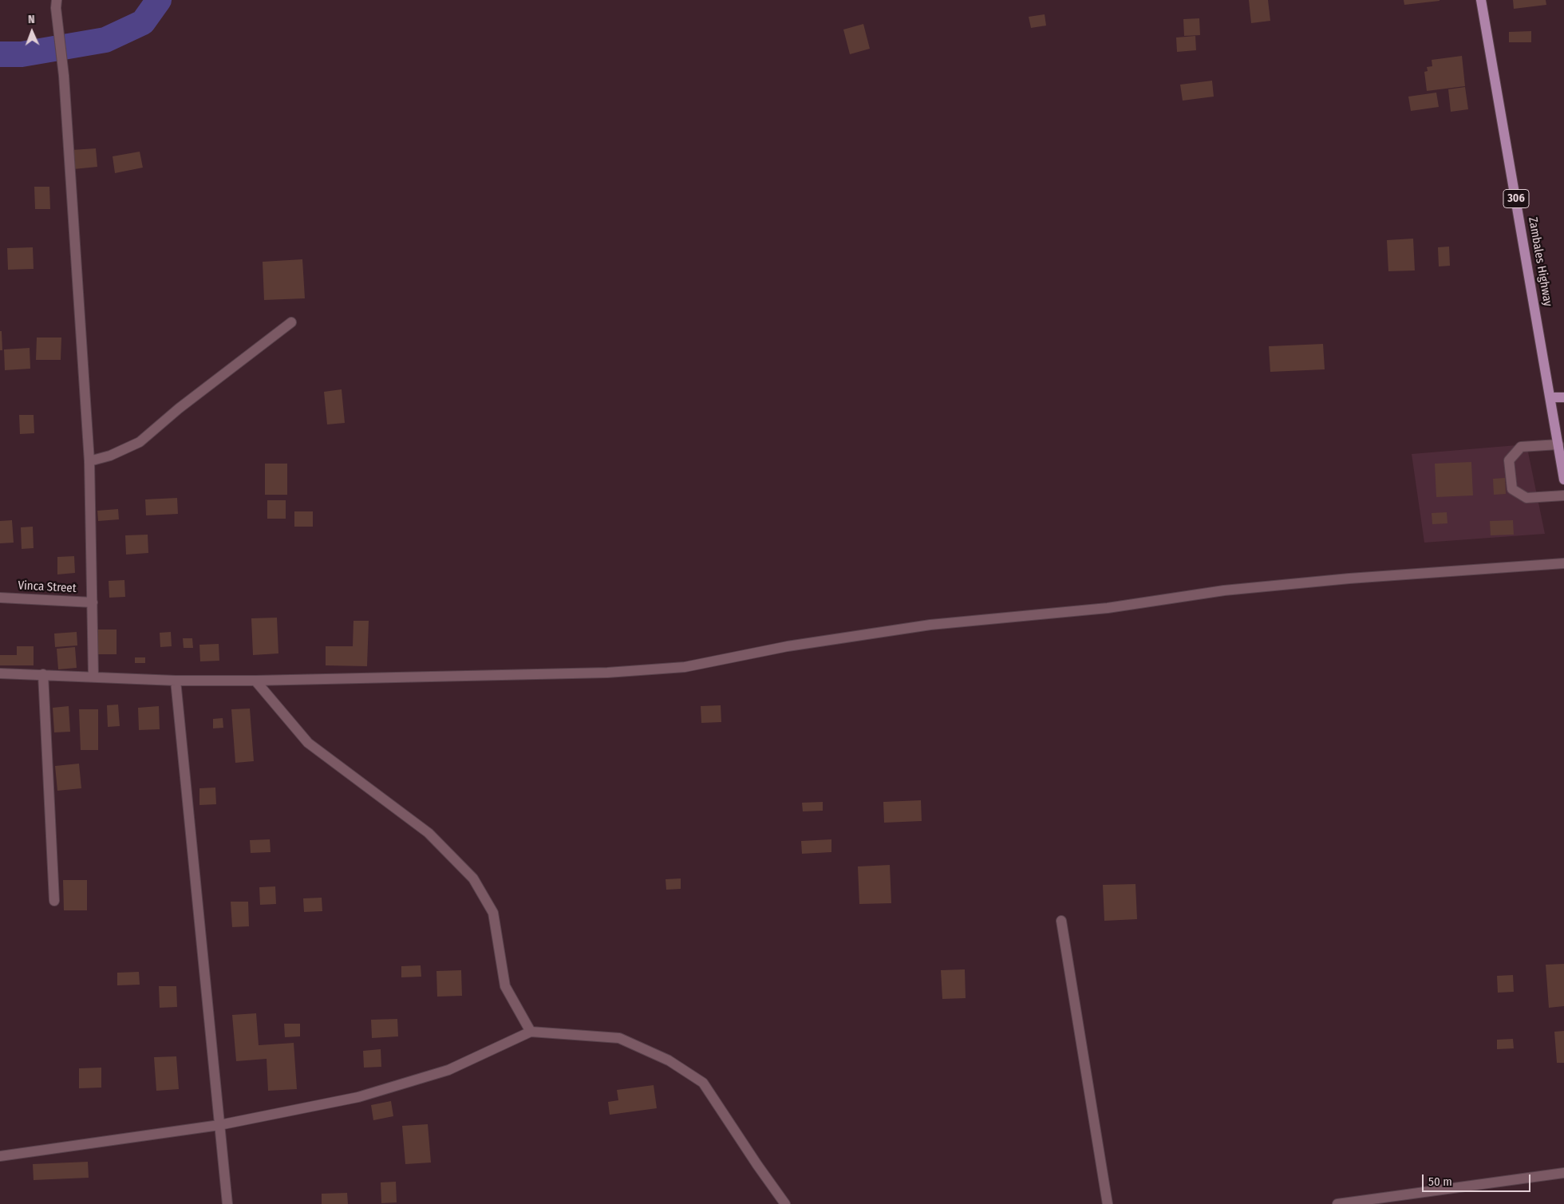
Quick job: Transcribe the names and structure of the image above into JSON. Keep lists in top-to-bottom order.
{
  "streets": {
    "main road": ["306", "Zambales Highway"],
    "street": ["Vinca Street"]
  },
  "scale_bar": "50 m",
  "north": "top"
}
